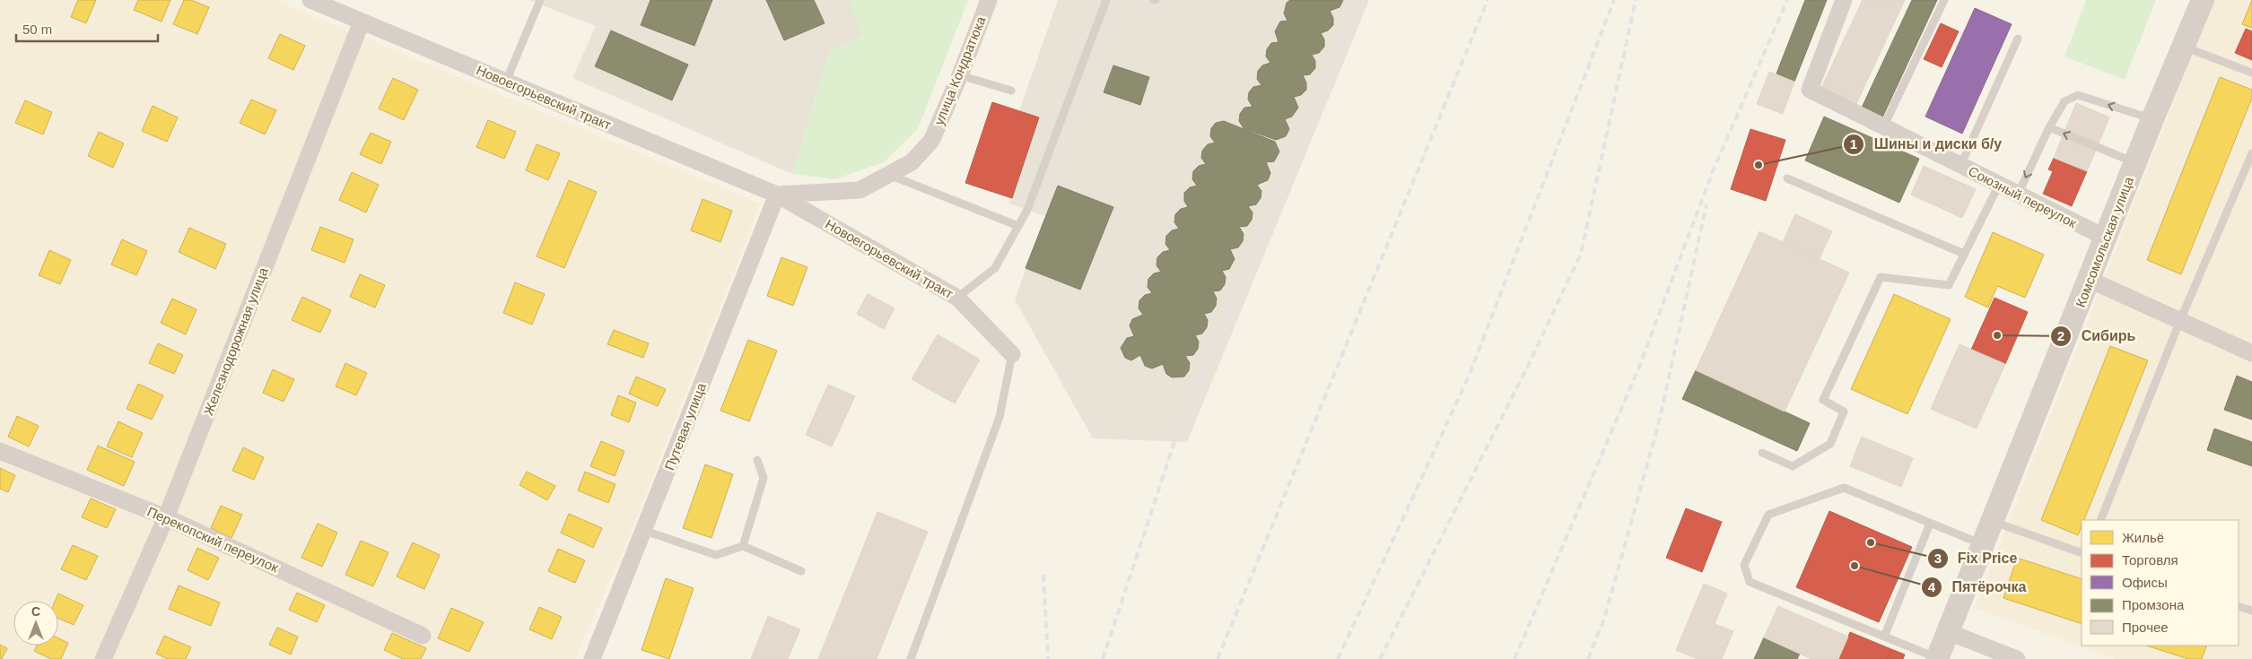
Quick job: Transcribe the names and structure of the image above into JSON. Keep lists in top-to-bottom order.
{
  "streets": {
    "main road": ["Комсомольская улица"],
    "street": [
      "улица Кондратюка",
      "Новоегорьевский тракт",
      "Союзный переулок",
      "Железнодорожная улица",
      "Путевая улица",
      "Перекопский переулок"
    ]
  },
  "crossings": [
    ["улица Кондратюка", "Новоегорьевский тракт"],
    ["Новоегорьевский тракт", "Железнодорожная улица"],
    ["Новоегорьевский тракт", "Путевая улица"],
    ["Союзный переулок", "Комсомольская улица"],
    ["Железнодорожная улица", "Перекопский переулок"]
  ],
  "places": [
    "Шины и диски б/у",
    "Сибирь",
    "Fix Price",
    "Пятёрочка"
  ],
  "legend": [
    "Жильё",
    "Торговля",
    "Офисы",
    "Промзона",
    "Прочее"
  ],
  "scale_bar": "50 m",
  "north": "top"
}
